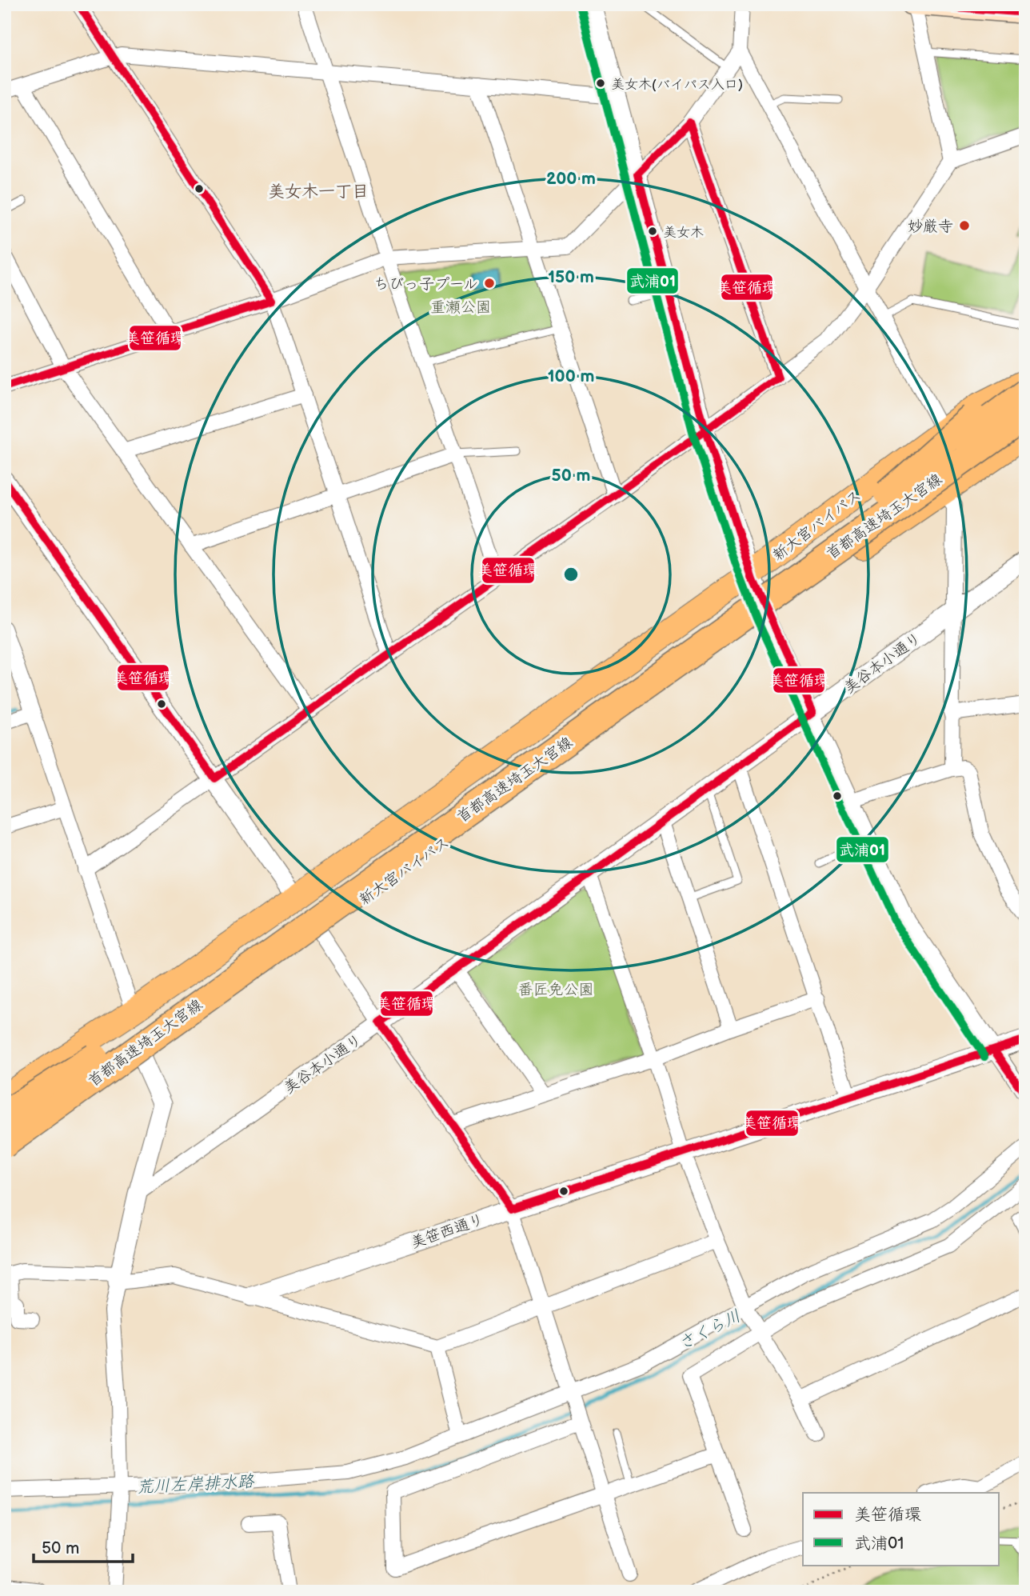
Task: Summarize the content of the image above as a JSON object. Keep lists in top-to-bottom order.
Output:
{
  "streets": {
    "highway": ["首都高速埼玉大宮線", "新大宮バイパス"],
    "street": ["美谷本小通り", "美笹西通り"]
  },
  "districts": ["美女木一丁目"],
  "water": ["さくら川", "荒川左岸排水路"],
  "parks": ["重瀬公園", "番匠免公園"],
  "places": [
    "美女木(バイパス入口)",
    "妙厳寺",
    "美女木",
    "ちびっ子プール"
  ],
  "lines": ["transit line 美笹循環", "transit line 武浦01"],
  "legend": ["美笹循環", "武浦01"],
  "scale_bar": "50 m",
  "rings": [
    "200 m",
    "150 m",
    "100 m",
    "50 m"
  ]
}
